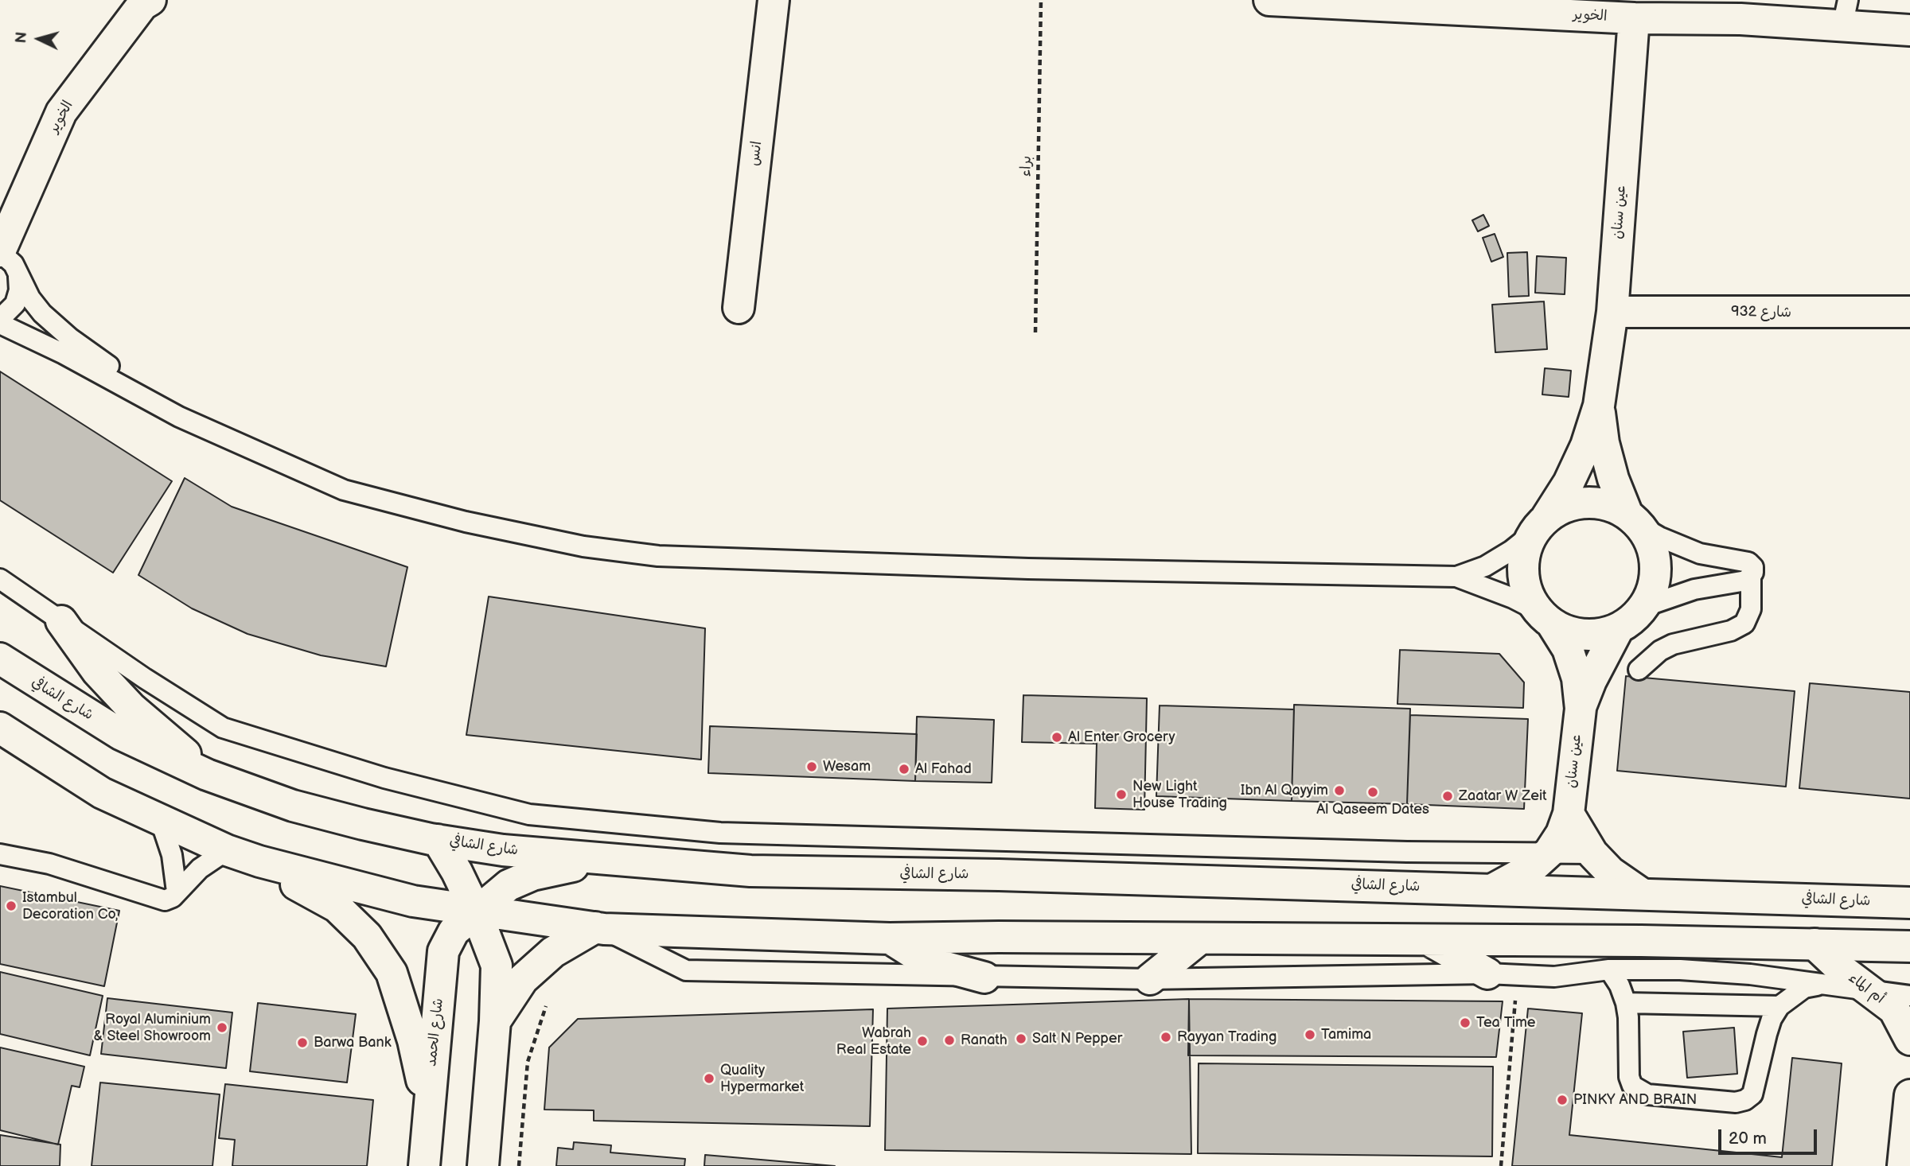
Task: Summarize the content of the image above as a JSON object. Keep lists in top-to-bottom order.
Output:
{
  "streets": {
    "main road": [
      "الخوير",
      "انس",
      "عين سنان",
      "شارع 932",
      "شارع الشافي",
      "أم الماء",
      "شارع الحمد"
    ],
    "path": ["براء"]
  },
  "crossings": [
    ["الخوير", "عين سنان"],
    ["عين سنان", "شارع 932"],
    ["عين سنان", "شارع الشافي"],
    ["شارع الشافي", "شارع الحمد"]
  ],
  "places": [
    "Al Enter Grocery",
    "Wesam",
    "Al Fahad",
    "Ibn Al Qayyim",
    "Al Qaseem Dates",
    "New Light House Trading",
    "Zaatar W Zeit",
    "Istambul Decoration Co,",
    "Tea Time",
    "Royal Aluminium & Steel Showroom",
    "Tamima",
    "Rayyan Trading",
    "Salt N Pepper",
    "Ranath",
    "Wabrah Real Estate",
    "Barwa Bank",
    "Quality Hypermarket",
    "PINKY AND BRAIN"
  ],
  "scale_bar": "20 m",
  "north": "left"
}
